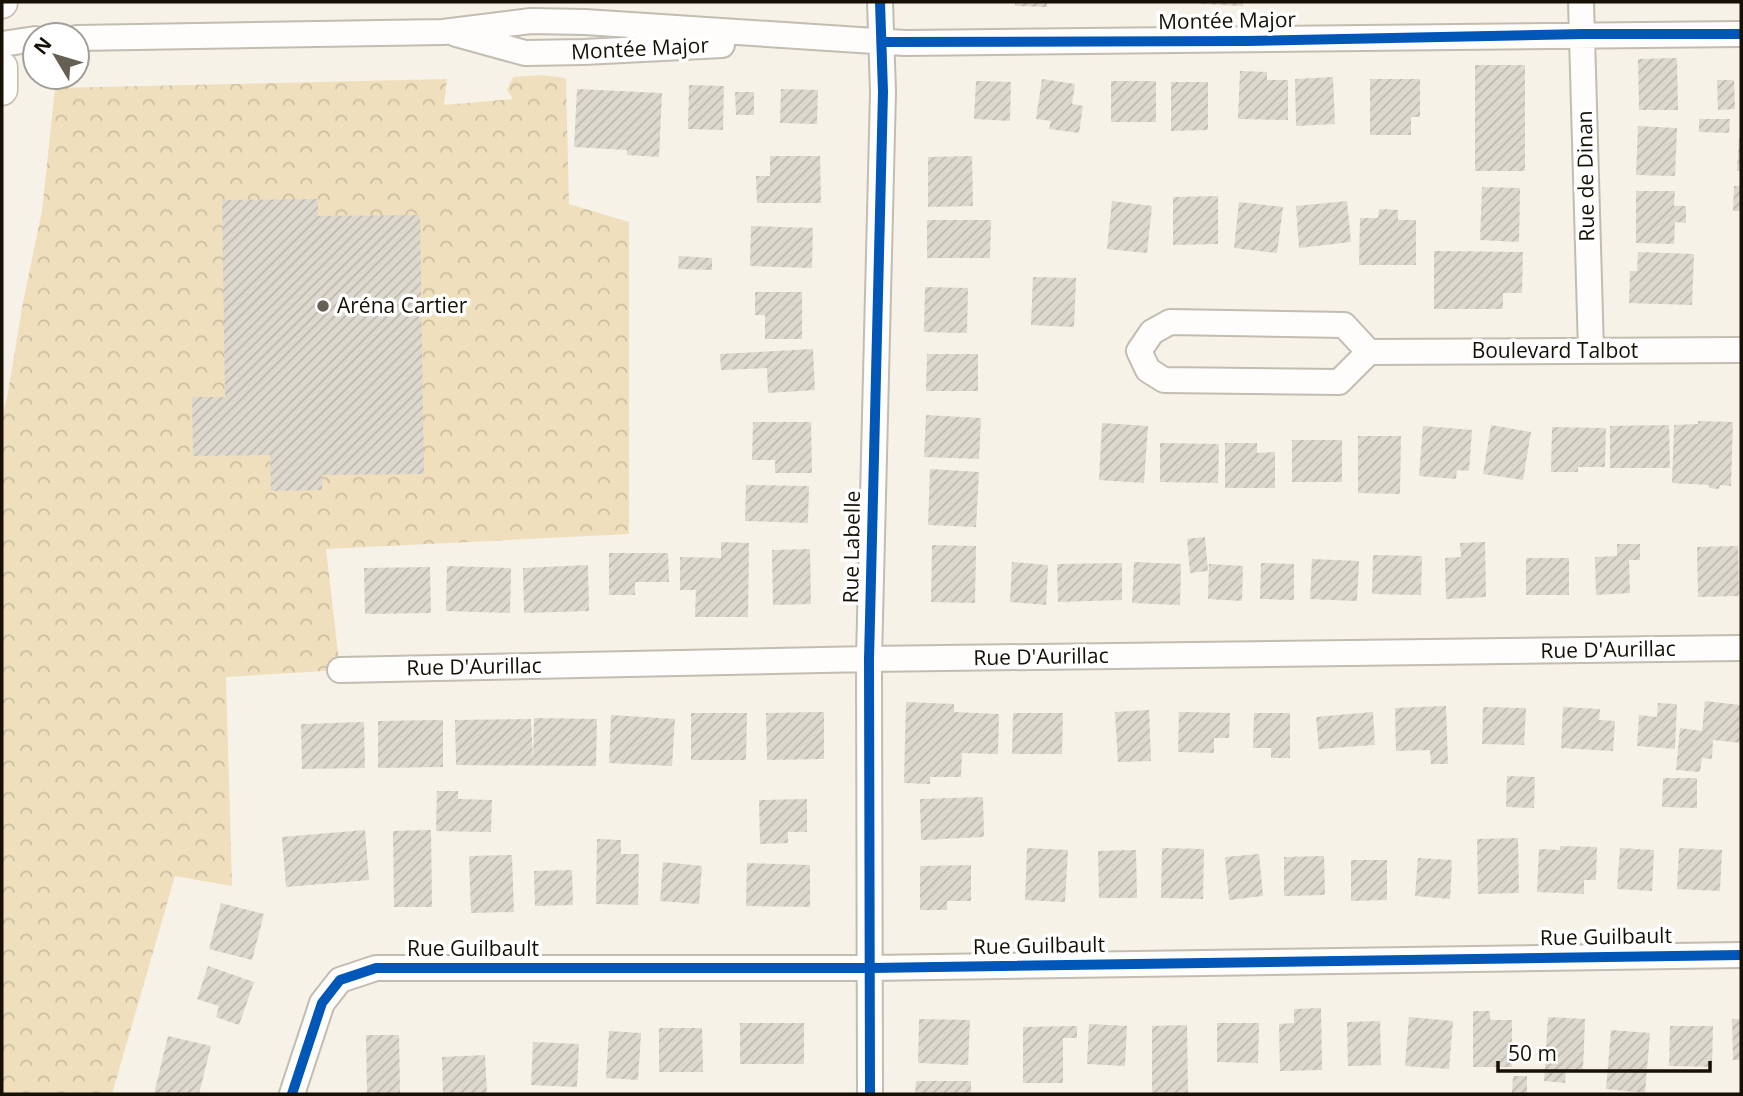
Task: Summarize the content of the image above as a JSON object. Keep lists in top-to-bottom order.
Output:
{
  "streets": {
    "street": [
      "Montée Major",
      "Rue de Dinan",
      "Boulevard Talbot",
      "Rue Labelle",
      "Rue D'Aurillac",
      "Rue Guilbault"
    ]
  },
  "crossings": [
    ["Montée Major", "Rue de Dinan"],
    ["Montée Major", "Rue Labelle"],
    ["Rue de Dinan", "Boulevard Talbot"],
    ["Rue Labelle", "Rue D'Aurillac"],
    ["Rue Labelle", "Rue Guilbault"]
  ],
  "places": ["Aréna Cartier"],
  "scale_bar": "50 m",
  "north": "top left"
}
